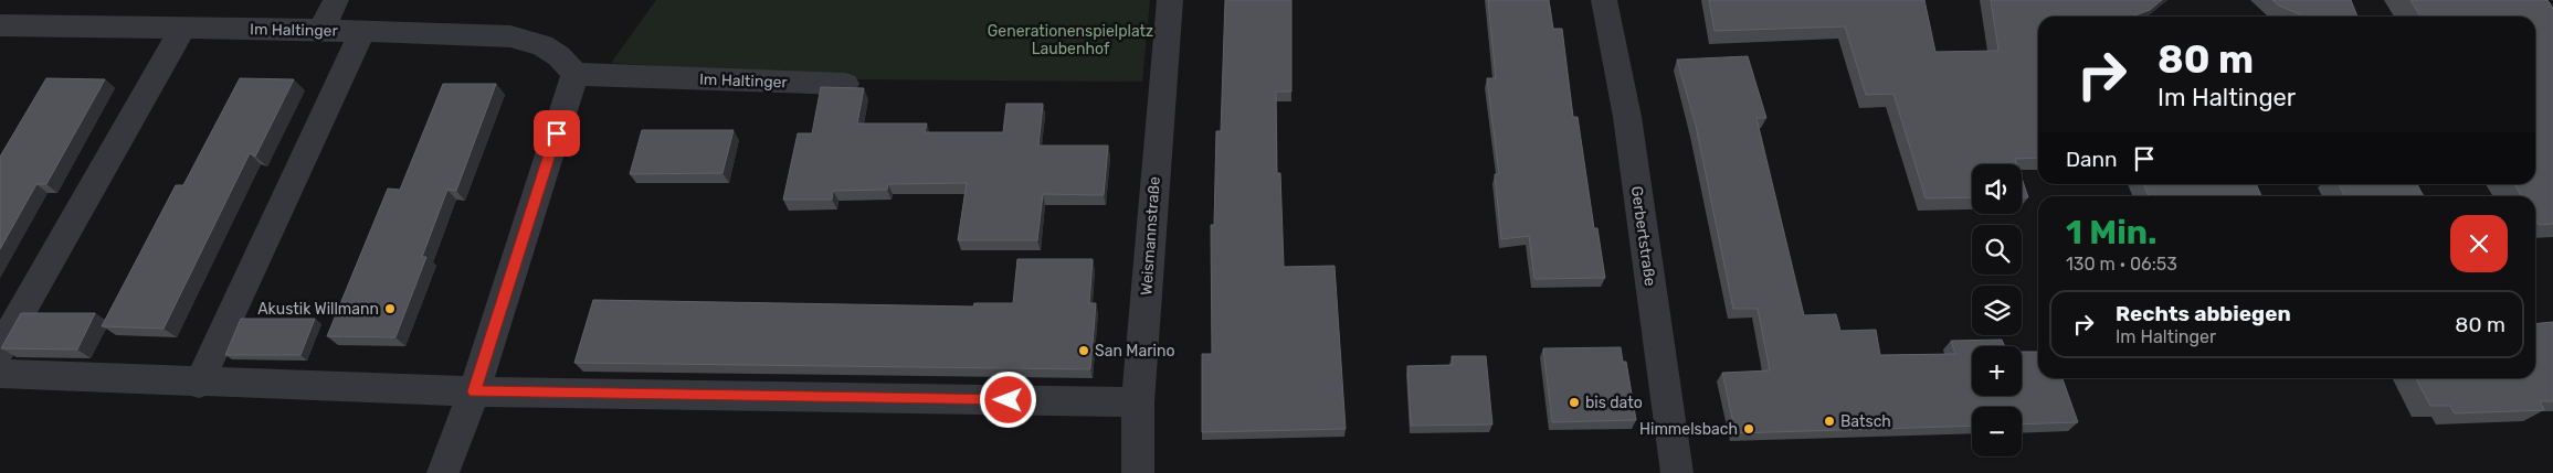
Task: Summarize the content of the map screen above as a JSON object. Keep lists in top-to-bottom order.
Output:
{
  "streets": {
    "street": ["Im Haltinger", "Weismannstraße", "Gerbertstraße"]
  },
  "parks": ["Generationenspielplatz Laubenhof"],
  "places": [
    "Akustik Willmann",
    "San Marino",
    "bis dato",
    "Batsch",
    "Himmelsbach"
  ],
  "page": {
    "turn": ["80 m", "Im Haltinger"],
    "then": "Dann",
    "map_buttons": ["+", "−"],
    "heading": ["1 Min.", "130 m · 06:53"],
    "list": [
      {
        "name": "Rechts abbiegen",
        "note": "Im Haltinger",
        "value": "80 m"
      }
    ]
  }
}
